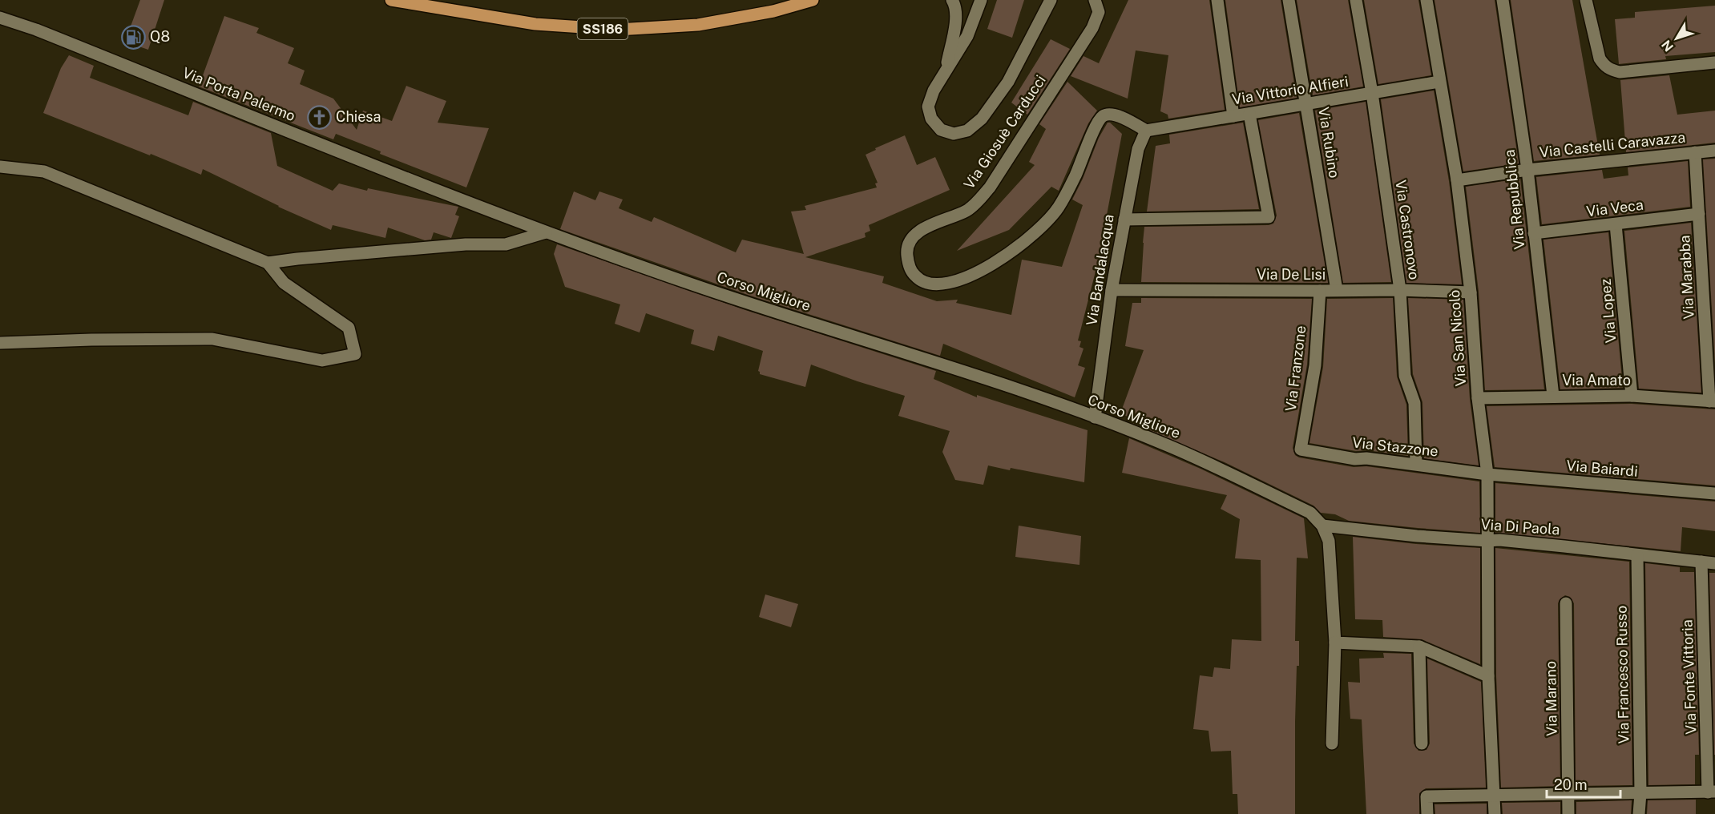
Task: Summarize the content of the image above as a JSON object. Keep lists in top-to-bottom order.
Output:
{
  "streets": {
    "main road": ["SS186"],
    "street": [
      "Via Vittorio Alfieri",
      "Via Porta Palermo",
      "Via Giosuè Carducci",
      "Via Rubino",
      "Via Castelli Caravazza",
      "Via Repubblica",
      "Via Veca",
      "Via Castronovo",
      "Via Bandalacqua",
      "Via De Lisi",
      "Via Marabba",
      "Corso Migliore",
      "Via Lopez",
      "Via San Nicolò",
      "Via Franzone",
      "Via Amato",
      "Via Stazzone",
      "Via Baiardi",
      "Via Di Paola",
      "Via Francesco Russo",
      "Via Fonte Vittoria",
      "Via Marano"
    ]
  },
  "crossings": [
    ["Via Vittorio Alfieri", "Via Giosuè Carducci"],
    ["Via Vittorio Alfieri", "Via Rubino"],
    ["Via Vittorio Alfieri", "Via Castronovo"],
    ["Via Vittorio Alfieri", "Via Bandalacqua"],
    ["Via Vittorio Alfieri", "Via San Nicolò"],
    ["Via Porta Palermo", "Corso Migliore"],
    ["Via Giosuè Carducci", "Via Bandalacqua"],
    ["Via Rubino", "Via De Lisi"],
    ["Via Castelli Caravazza", "Via Repubblica"],
    ["Via Castelli Caravazza", "Via Marabba"],
    ["Via Castelli Caravazza", "Via San Nicolò"],
    ["Via Repubblica", "Via Veca"],
    ["Via Repubblica", "Via Amato"],
    ["Via Veca", "Via Marabba"],
    ["Via Veca", "Via Lopez"],
    ["Via Castronovo", "Via De Lisi"],
    ["Via Castronovo", "Via Stazzone"],
    ["Via Bandalacqua", "Via De Lisi"],
    ["Via Bandalacqua", "Corso Migliore"],
    ["Via De Lisi", "Via San Nicolò"],
    ["Via De Lisi", "Via Franzone"],
    ["Via Marabba", "Via Amato"],
    ["Corso Migliore", "Via Di Paola"],
    ["Via Lopez", "Via Amato"],
    ["Via San Nicolò", "Via Amato"],
    ["Via San Nicolò", "Via Stazzone"],
    ["Via San Nicolò", "Via Baiardi"],
    ["Via San Nicolò", "Via Di Paola"],
    ["Via Franzone", "Via Stazzone"],
    ["Via Stazzone", "Via Baiardi"],
    ["Via Di Paola", "Via Francesco Russo"],
    ["Via Di Paola", "Via Fonte Vittoria"]
  ],
  "places": {
    "fuel station": ["Q8"],
    "church": ["Chiesa"]
  },
  "scale_bar": "20 m",
  "north": "bottom left"
}
